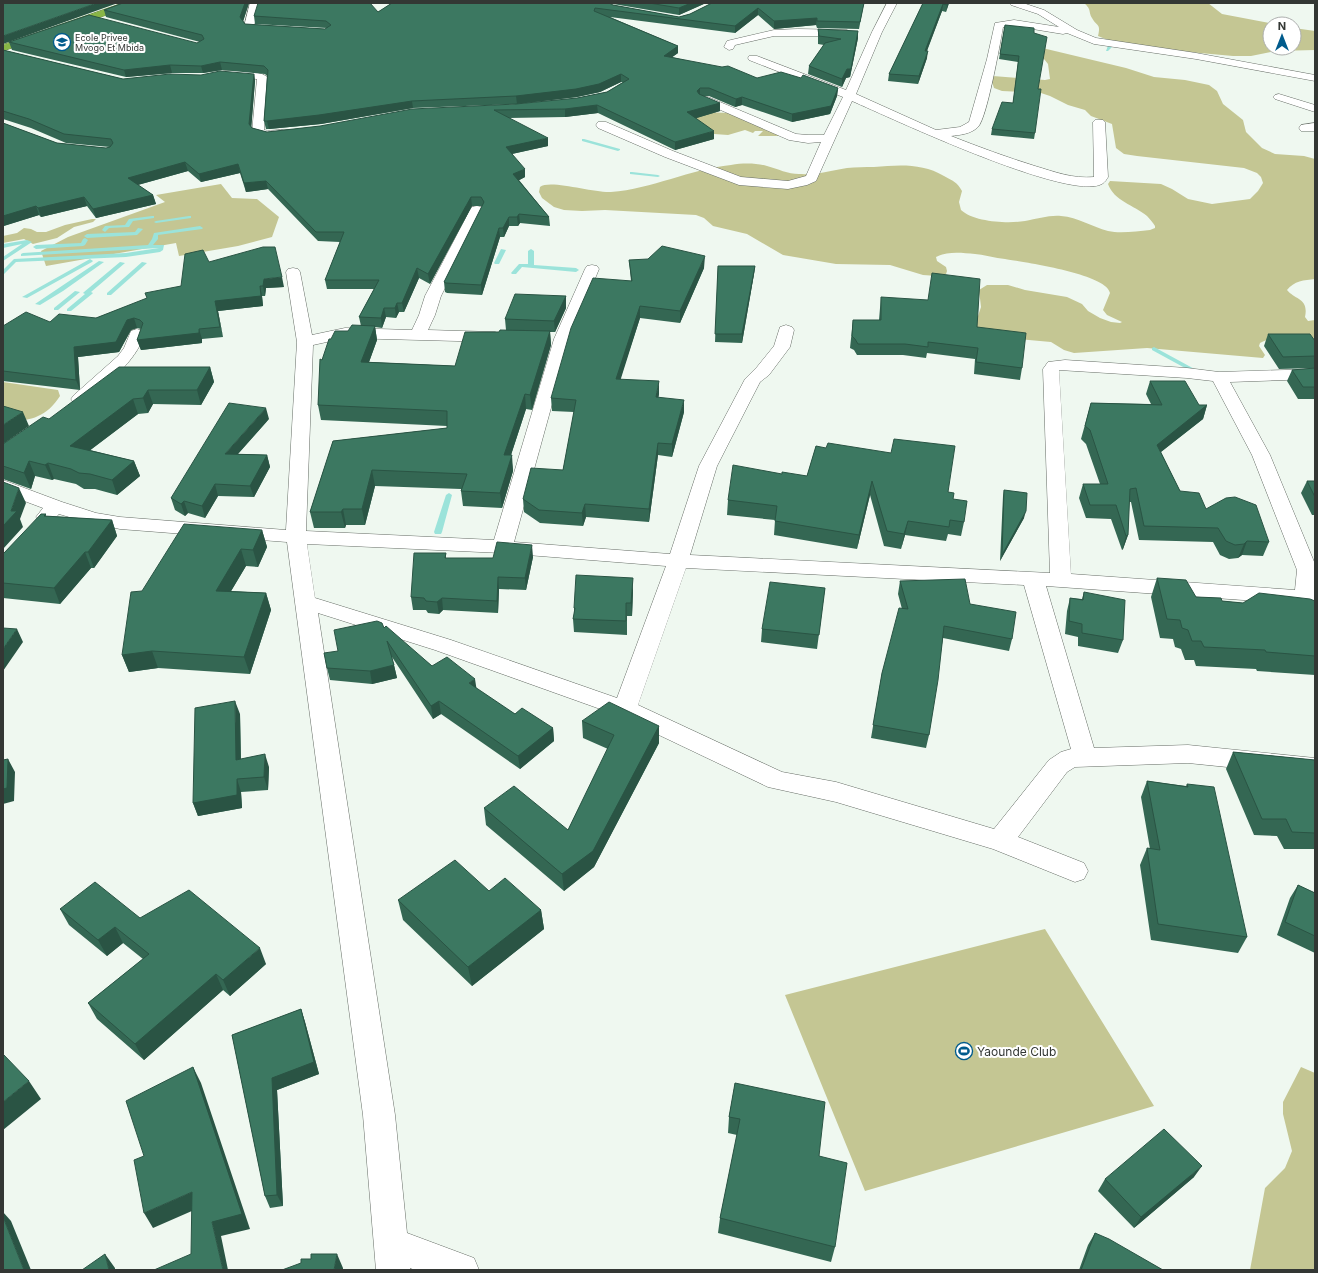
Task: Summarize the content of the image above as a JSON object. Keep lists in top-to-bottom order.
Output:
{
  "places": {
    "school or university": ["Ecole Privee Mvogo Et Mbida"],
    "sports": ["Yaounde Club"]
  },
  "north": "top"
}
